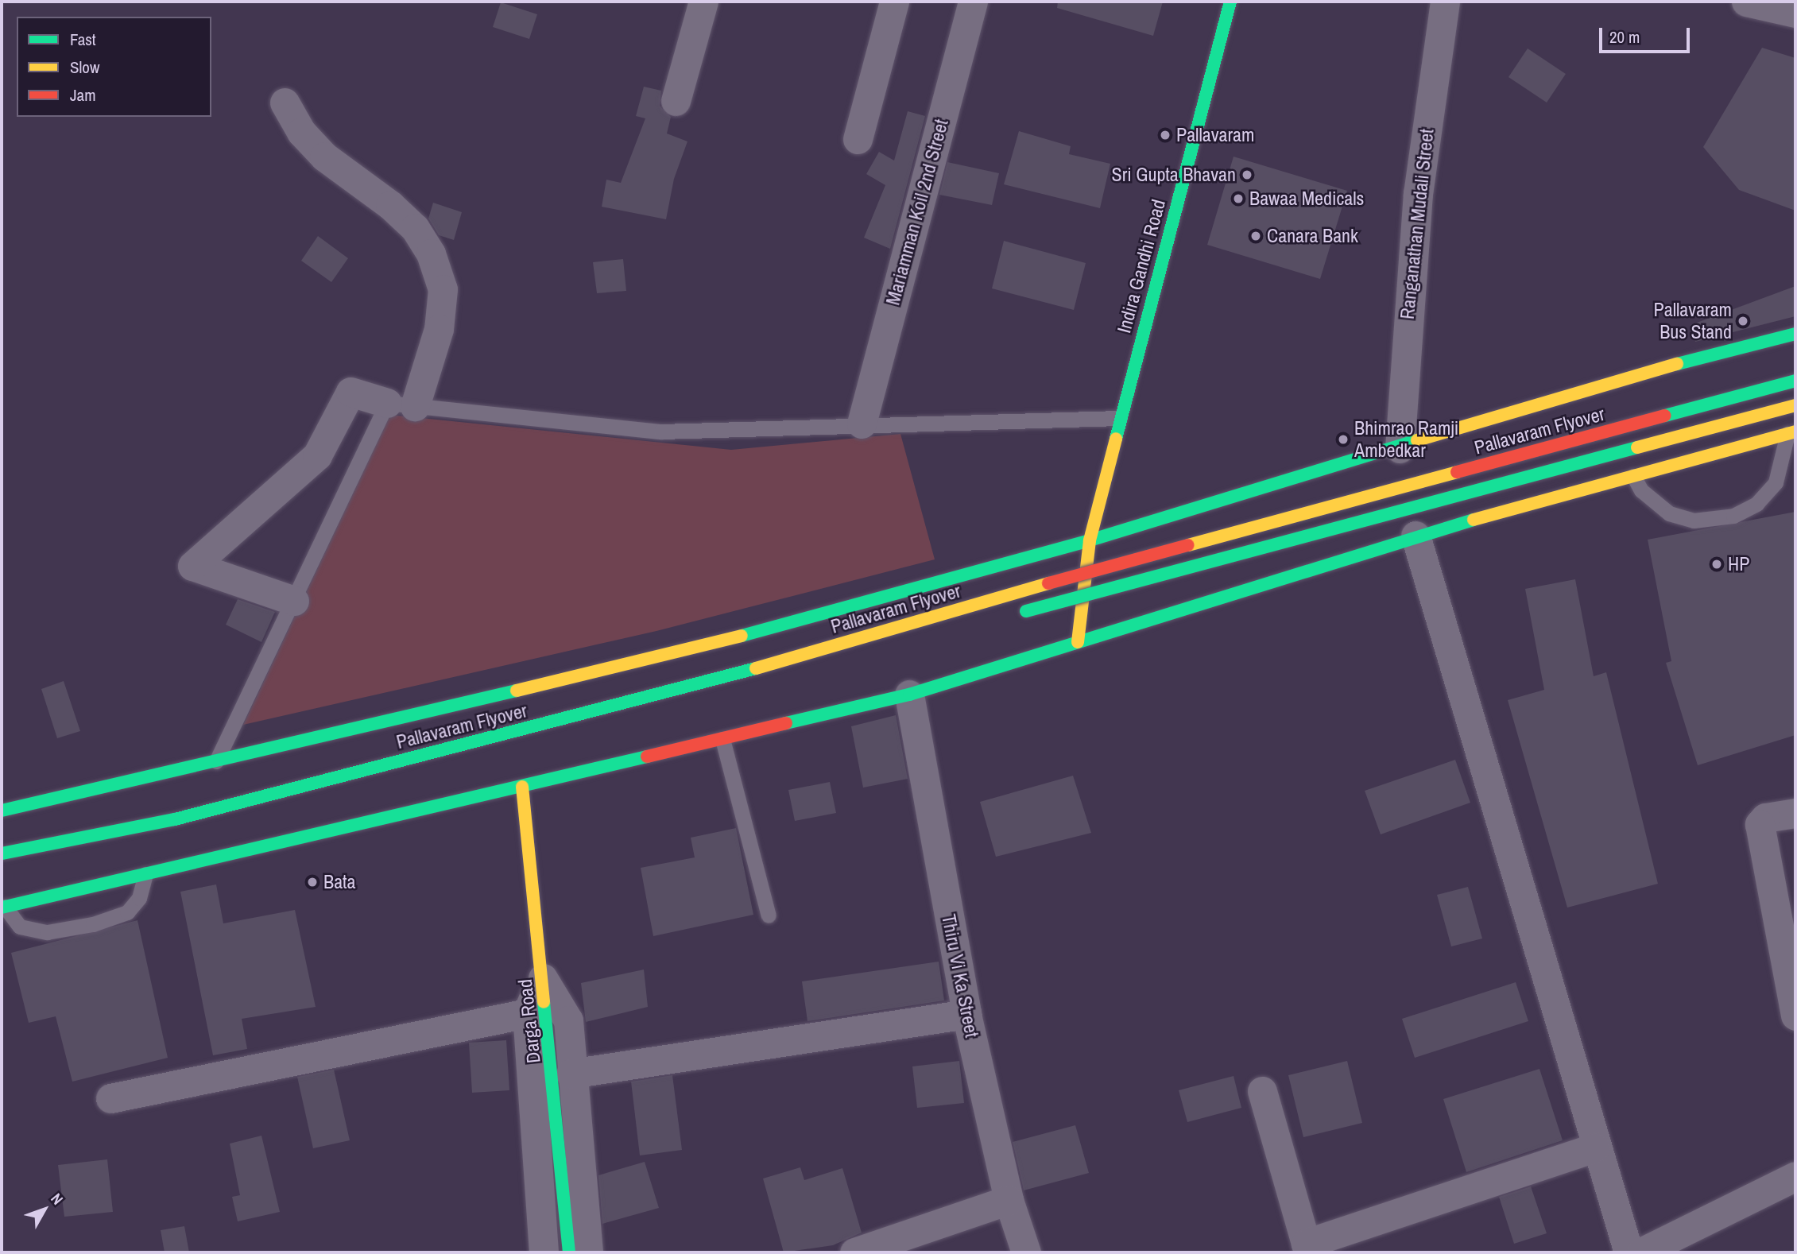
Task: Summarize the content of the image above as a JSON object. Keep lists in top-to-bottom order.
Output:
{
  "streets": {
    "street": [
      "Mariamman Koil 2nd Street",
      "Ranganathan Mudali Street",
      "Indira Gandhi Road",
      "Pallavaram Flyover",
      "Thiru Vi Ka Street",
      "Darga Road"
    ]
  },
  "places": [
    "Pallavaram",
    "Sri Gupta Bhavan",
    "Bawaa Medicals",
    "Canara Bank",
    "Pallavaram Bus Stand",
    "Bhimrao Ramji Ambedkar",
    "HP",
    "Bata"
  ],
  "legend": ["Fast", "Slow", "Jam"],
  "scale_bar": "20 m",
  "north": "top right"
}
